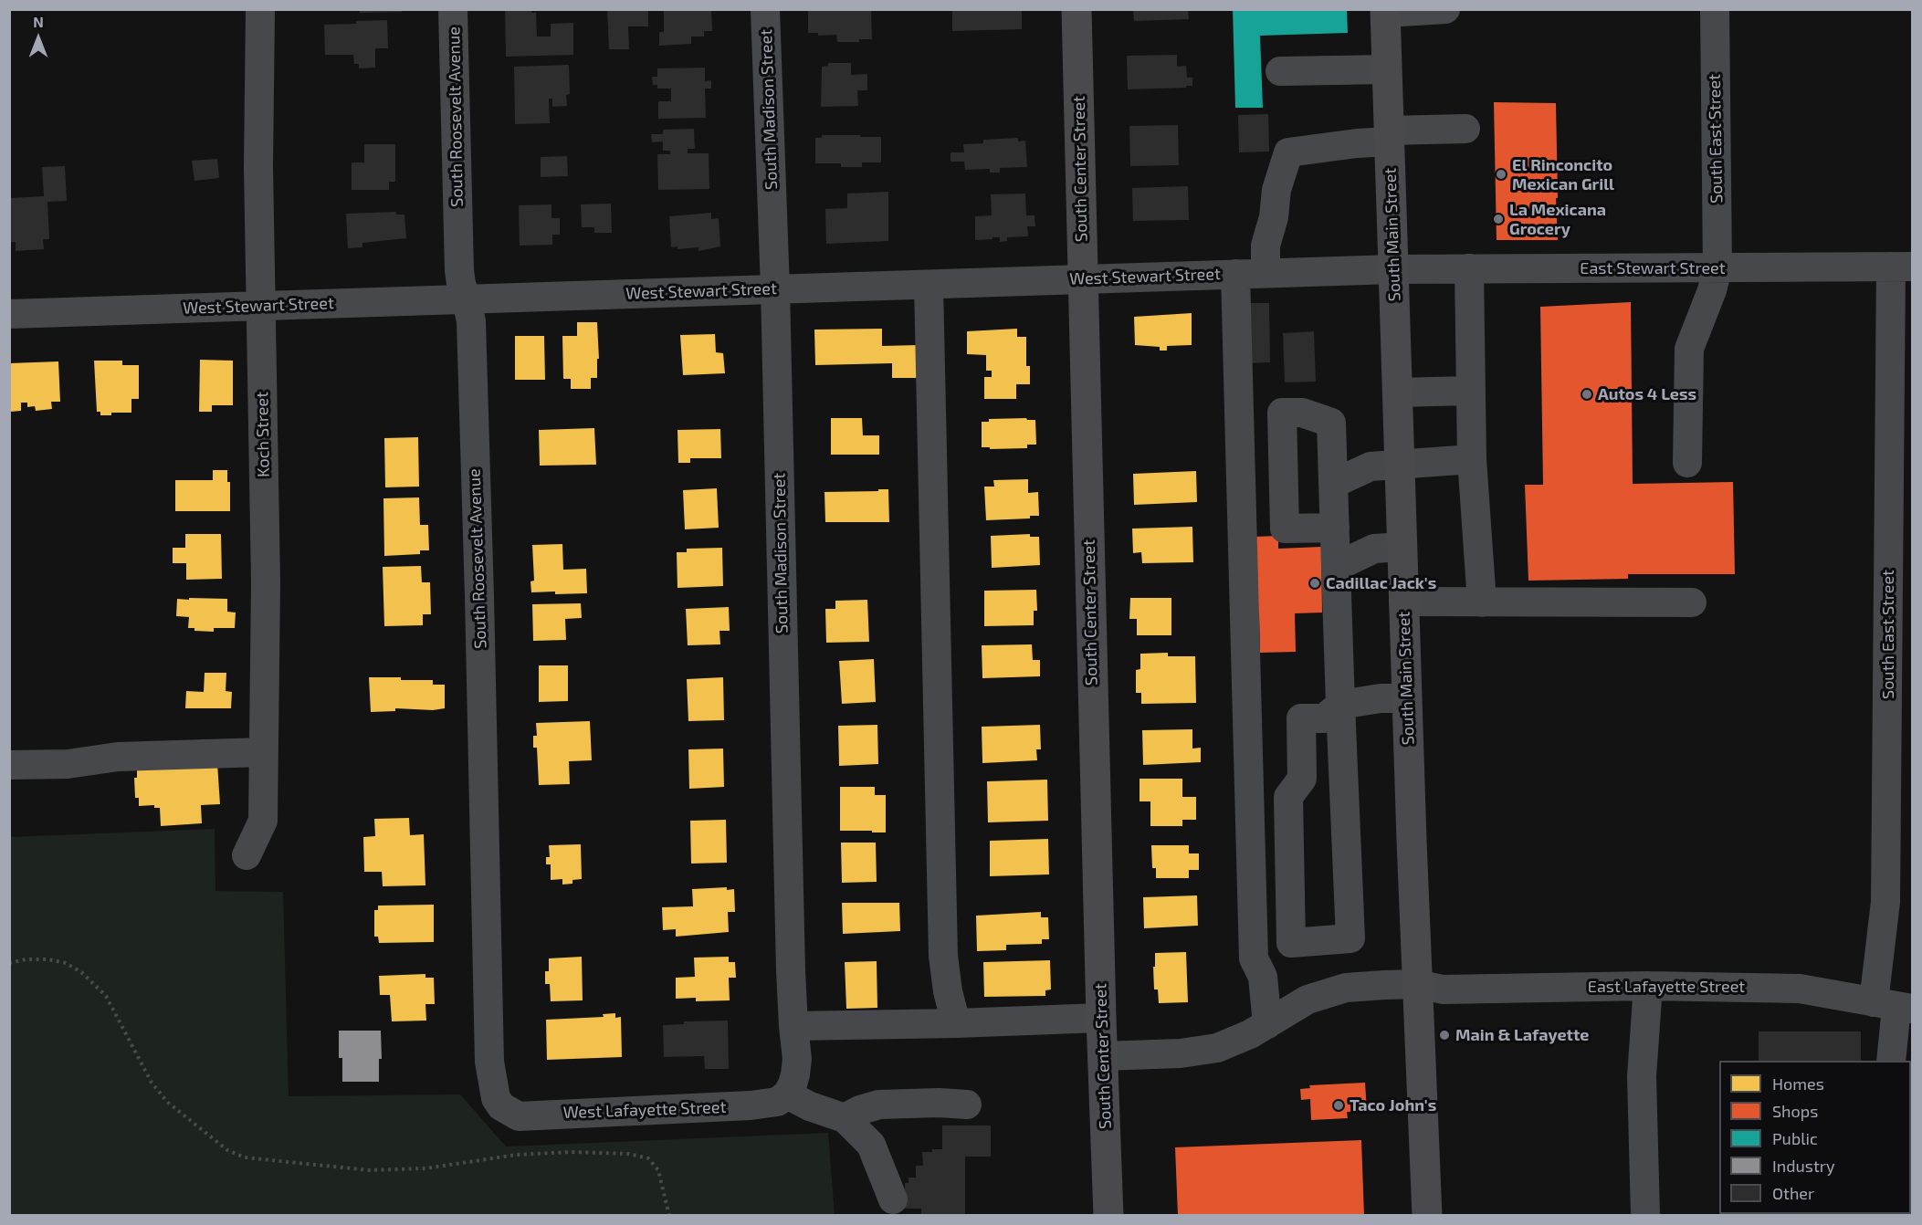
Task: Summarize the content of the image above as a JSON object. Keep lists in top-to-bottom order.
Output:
{
  "streets": {
    "main road": ["South Center Street", "South Main Street"],
    "street": [
      "South Madison Street",
      "South Roosevelt Avenue",
      "South East Street",
      "East Stewart Street",
      "West Stewart Street",
      "Koch Street",
      "East Lafayette Street",
      "West Lafayette Street"
    ]
  },
  "crossings": [
    ["South Madison Street", "West Stewart Street"],
    ["South Madison Street", "West Lafayette Street"],
    ["South Roosevelt Avenue", "West Stewart Street"],
    ["South Roosevelt Avenue", "West Lafayette Street"],
    ["South East Street", "East Stewart Street"],
    ["South East Street", "East Lafayette Street"],
    ["South Center Street", "West Stewart Street"],
    ["South Main Street", "East Stewart Street"],
    ["South Main Street", "West Stewart Street"],
    ["South Main Street", "East Lafayette Street"],
    ["East Stewart Street", "West Stewart Street"],
    ["West Stewart Street", "Koch Street"]
  ],
  "places": [
    "El Rinconcito Mexican Grill",
    "La Mexicana Grocery",
    "Autos 4 Less",
    "Cadillac Jack's",
    "Main & Lafayette",
    "Taco John's"
  ],
  "legend": [
    "Homes",
    "Shops",
    "Public",
    "Industry",
    "Other"
  ],
  "north": "top"
}
